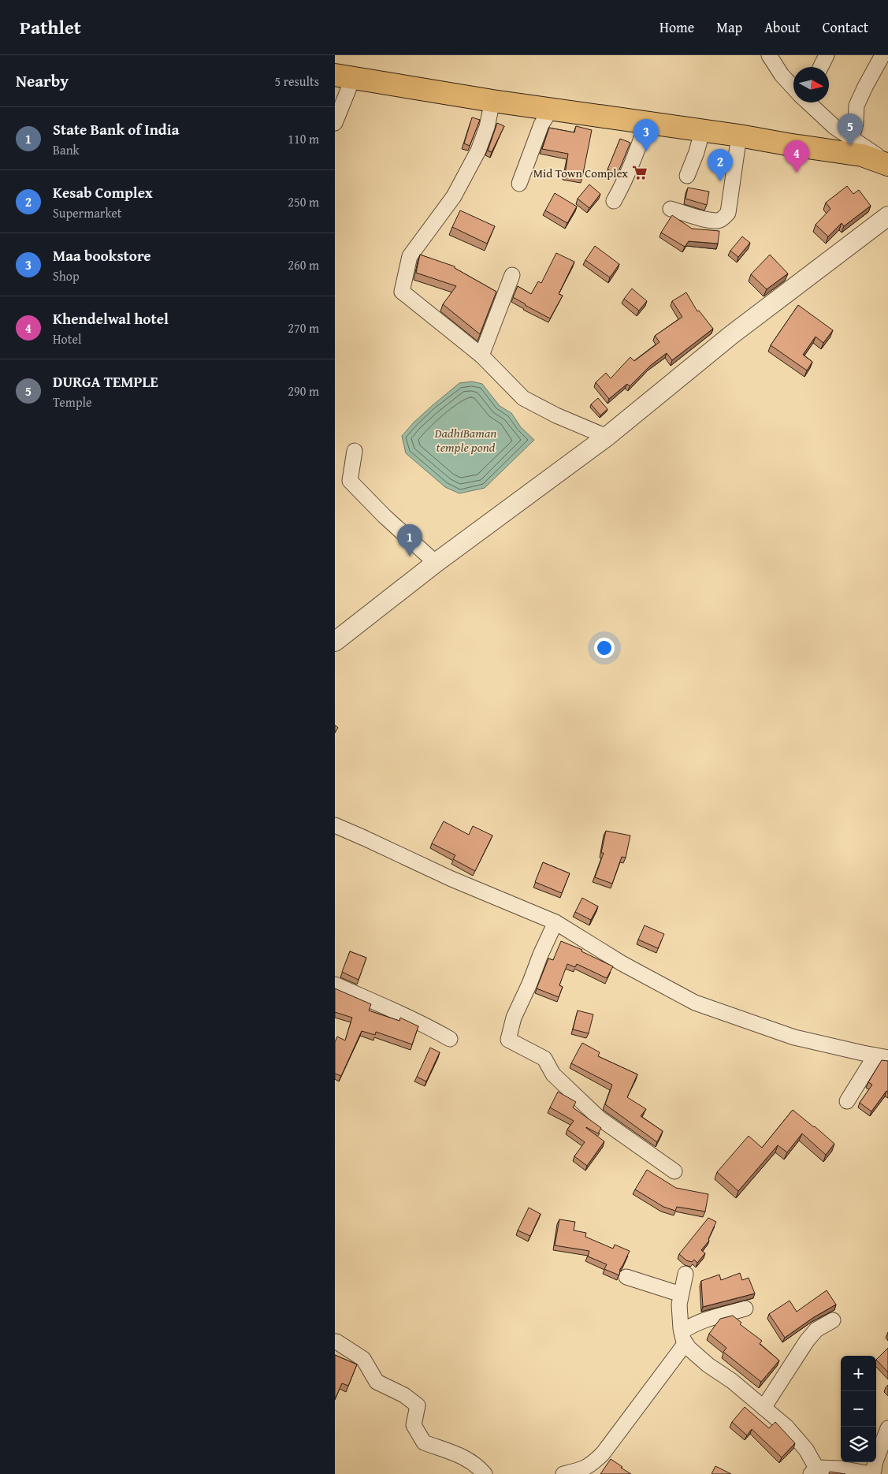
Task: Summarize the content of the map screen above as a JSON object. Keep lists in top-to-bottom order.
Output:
{
  "water": ["DadhiBaman temple pond"],
  "places": {
    "supermarket": ["Mid Town Complex"]
  },
  "north": "right",
  "page": {
    "header": "Pathlet",
    "nav": [
      "Home",
      "Map",
      "About",
      "Contact"
    ],
    "heading": ["Nearby", "5 results"],
    "list": [
      {
        "mark": "1",
        "name": "State Bank of India",
        "note": "Bank",
        "value": "110 m"
      },
      {
        "mark": "2",
        "name": "Kesab Complex",
        "note": "Supermarket",
        "value": "250 m"
      },
      {
        "mark": "3",
        "name": "Maa bookstore",
        "note": "Shop",
        "value": "260 m"
      },
      {
        "mark": "4",
        "name": "Khendelwal hotel",
        "note": "Hotel",
        "value": "270 m"
      },
      {
        "mark": "5",
        "name": "DURGA TEMPLE",
        "note": "Temple",
        "value": "290 m"
      }
    ],
    "pins": [
      "5",
      "3",
      "4",
      "2",
      "1"
    ],
    "map_buttons": ["+", "−"]
  }
}
